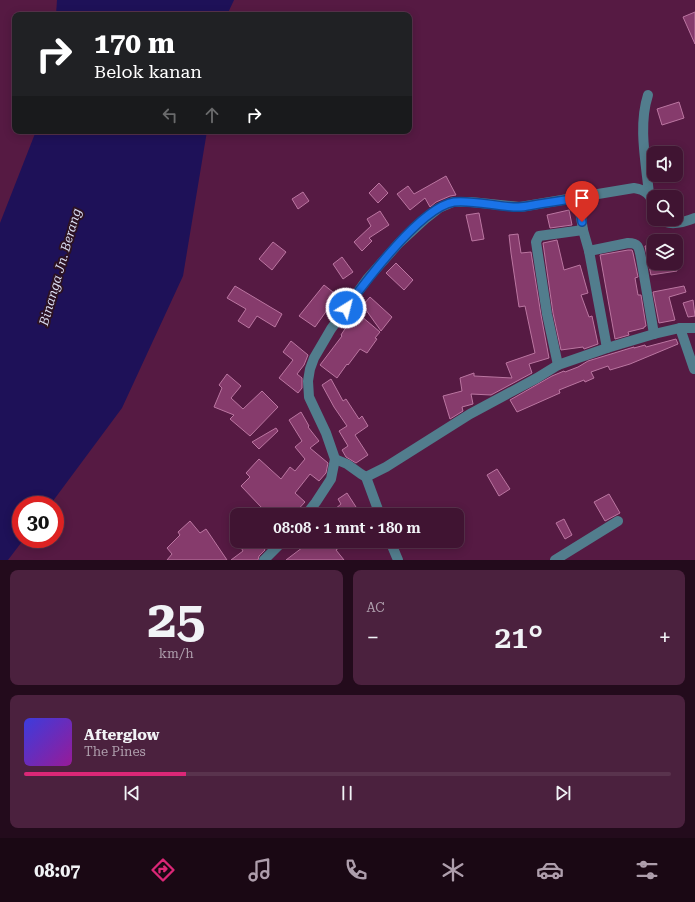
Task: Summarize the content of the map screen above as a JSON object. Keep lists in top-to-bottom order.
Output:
{
  "water": ["Binanga Jn. Berang"],
  "page": {
    "turn": ["170 m", "Belok kanan"],
    "limit": "30",
    "trip": "08:08 · 1 mnt · 180 m",
    "tile": [
      ["25", "km/h"],
      "AC"
    ],
    "heat": ["−", "21°", "+"],
    "song": ["Afterglow", "The Pines"],
    "tabs": "08:07"
  }
}
